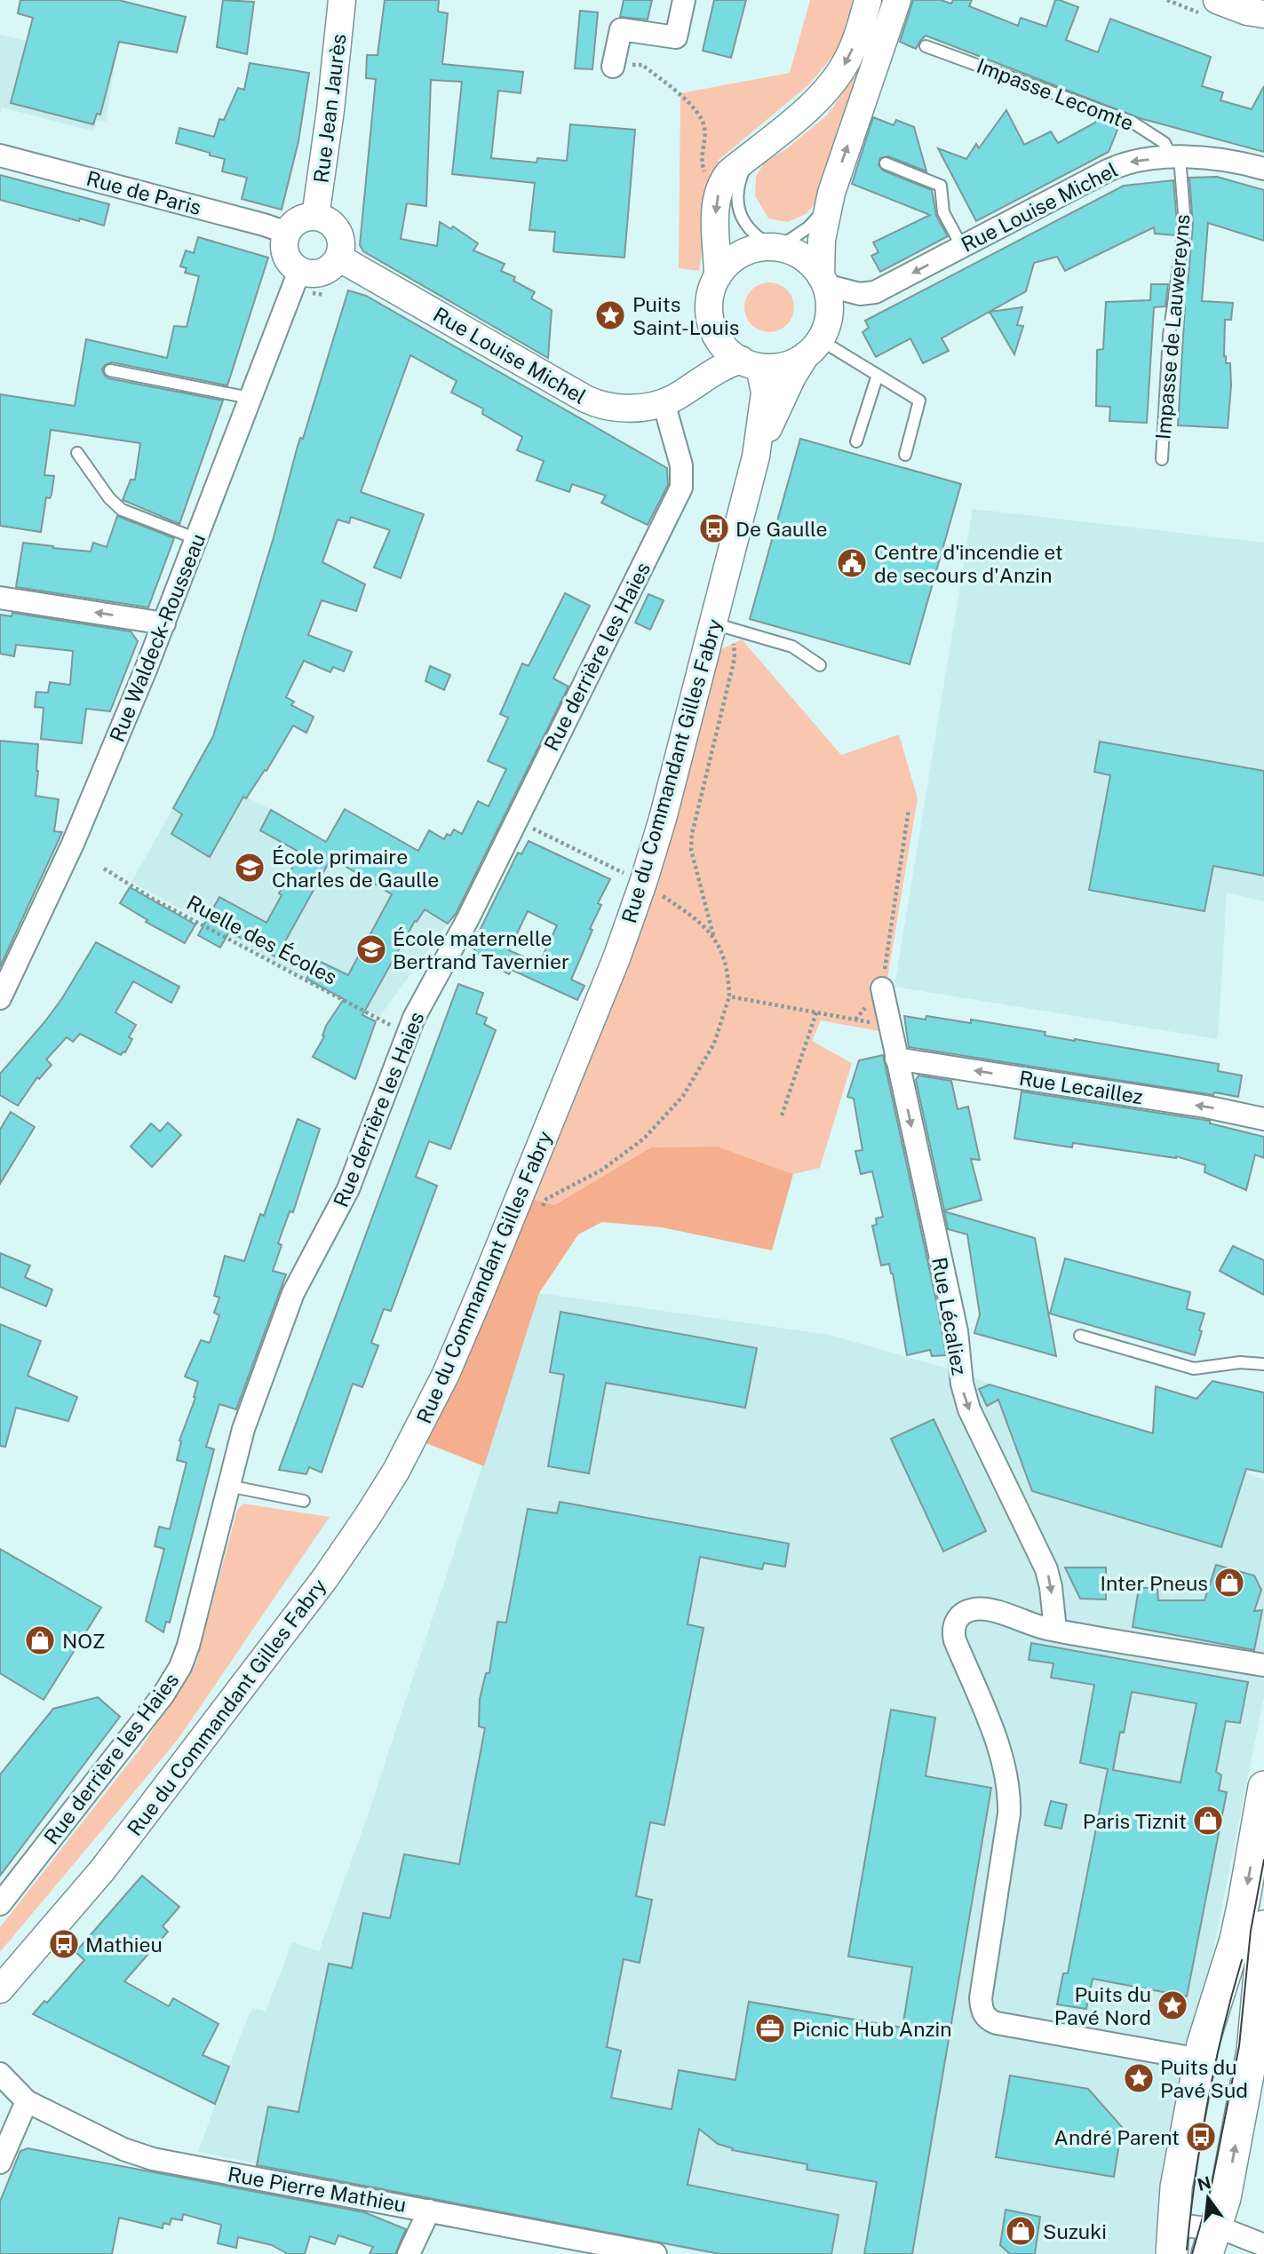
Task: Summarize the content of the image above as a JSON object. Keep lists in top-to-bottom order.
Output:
{
  "streets": {
    "street": [
      "Rue Jean Jaurès",
      "Rue de Paris",
      "Rue Louise Michel",
      "Rue Waldeck-Rousseau",
      "Rue derrière les Haies",
      "Rue du Commandant Gilles Fabry",
      "Rue Lecaillez",
      "Rue Lécaliez",
      "Rue Pierre Mathieu"
    ],
    "lane": ["Impasse Lecomte", "Impasse de Lauwereyns"],
    "path": ["Ruelle des Écoles"]
  },
  "crossings": [
    ["Impasse Lecomte", "Rue Louise Michel"],
    ["Impasse Lecomte", "Impasse de Lauwereyns"],
    ["Rue Jean Jaurès", "Rue de Paris"],
    ["Rue Jean Jaurès", "Rue Louise Michel"],
    ["Rue Jean Jaurès", "Rue Waldeck-Rousseau"],
    ["Rue de Paris", "Rue Louise Michel"],
    ["Rue de Paris", "Rue Waldeck-Rousseau"],
    ["Rue Louise Michel", "Impasse de Lauwereyns"],
    ["Rue Louise Michel", "Rue Waldeck-Rousseau"],
    ["Rue Louise Michel", "Rue derrière les Haies"],
    ["Rue Louise Michel", "Rue du Commandant Gilles Fabry"],
    ["Rue derrière les Haies", "Ruelle des Écoles"],
    ["Rue Lecaillez", "Rue Lécaliez"]
  ],
  "one_way": ["Rue Louise Michel", "Rue Lecaillez", "Rue Lécaliez"],
  "places": {
    "place": ["Puits Saint-Louis", "Puits du Pavé Nord", "Puits du Pavé Sud"],
    "bus stop": ["De Gaulle", "Mathieu", "André Parent"],
    "public building": ["Centre d'incendie et de secours d'Anzin"],
    "school or university": ["École primaire Charles de Gaulle", "École maternelle Bertrand Tavernier"],
    "shop": [
      "Inter Pneus",
      "NOZ",
      "Paris Tiznit",
      "Suzuki"
    ],
    "office": ["Picnic Hub Anzin"]
  },
  "north": "top"
}
